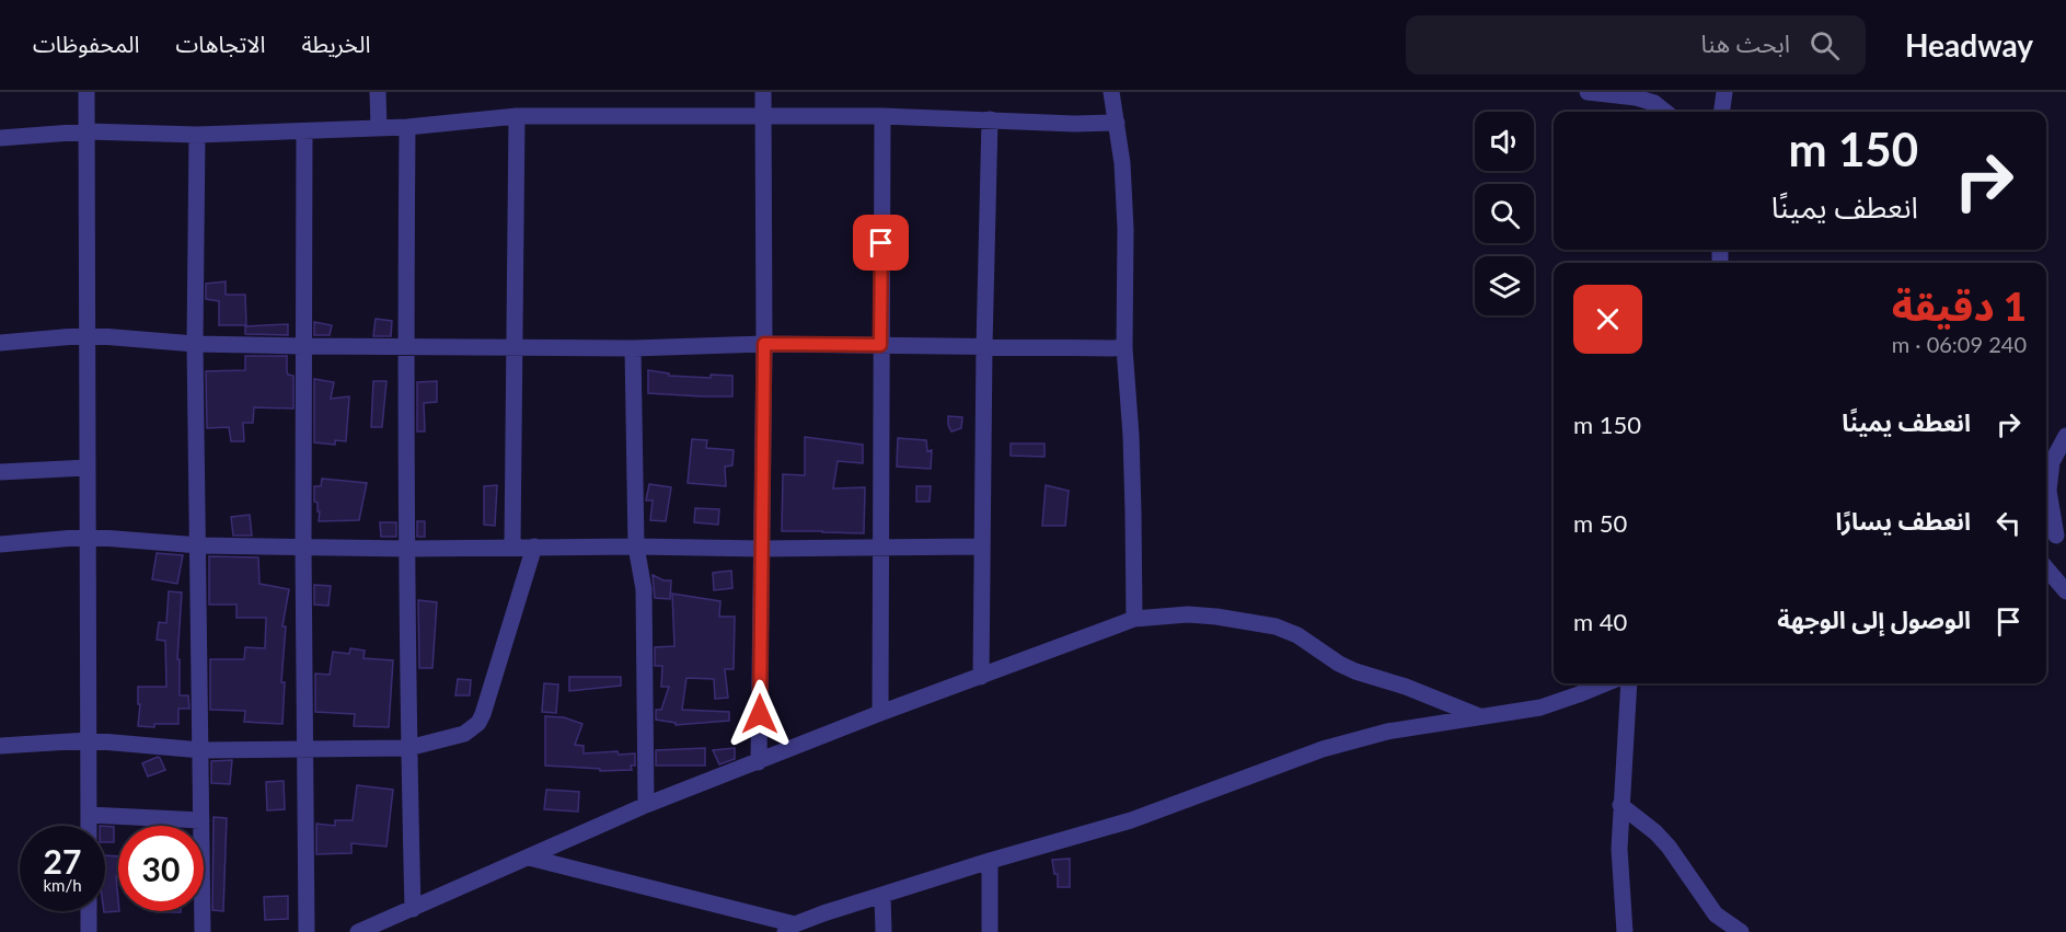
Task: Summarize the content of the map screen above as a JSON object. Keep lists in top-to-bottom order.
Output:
{
  "page": {
    "header": "Headway",
    "search": "ابحث هنا",
    "nav": ["الخريطة", "الاتجاهات", "المحفوظات"],
    "turn": ["150 m", "انعطف يمينًا"],
    "heading": ["1 دقيقة", "240 m · 06:09"],
    "list": [
      {
        "name": "انعطف يمينًا",
        "value": "150 m"
      },
      {
        "name": "انعطف يسارًا",
        "value": "50 m"
      },
      {
        "name": "الوصول إلى الوجهة",
        "value": "40 m"
      }
    ],
    "speed": "27 km/h",
    "limit": "30"
  }
}
